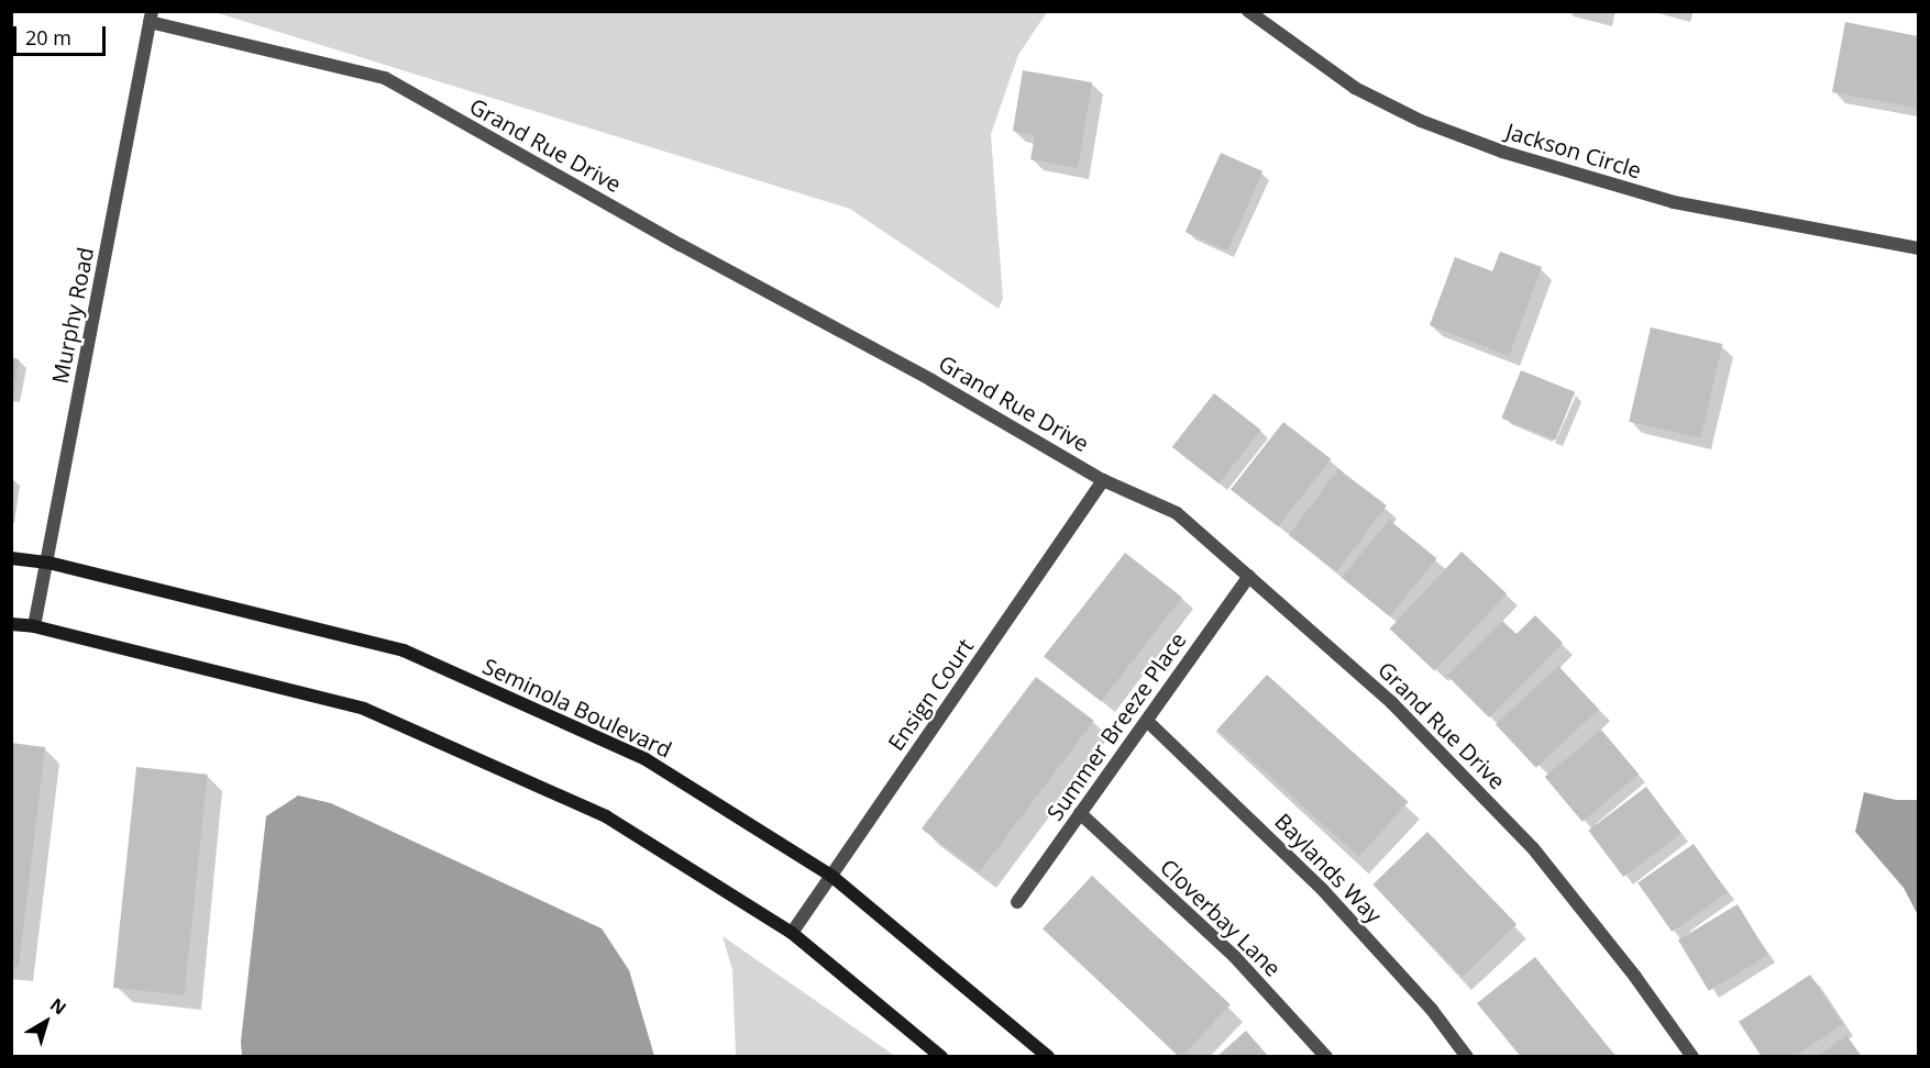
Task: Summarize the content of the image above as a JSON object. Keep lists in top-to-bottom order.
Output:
{
  "streets": {
    "main road": ["Seminola Boulevard"],
    "street": [
      "Grand Rue Drive",
      "Jackson Circle",
      "Murphy Road",
      "Ensign Court",
      "Summer Breeze Place",
      "Baylands Way",
      "Cloverbay Lane"
    ]
  },
  "crossings": [
    ["Grand Rue Drive", "Murphy Road"],
    ["Grand Rue Drive", "Ensign Court"],
    ["Grand Rue Drive", "Summer Breeze Place"],
    ["Murphy Road", "Seminola Boulevard"],
    ["Ensign Court", "Seminola Boulevard"],
    ["Summer Breeze Place", "Baylands Way"],
    ["Summer Breeze Place", "Cloverbay Lane"]
  ],
  "scale_bar": "20 m",
  "north": "top right"
}
